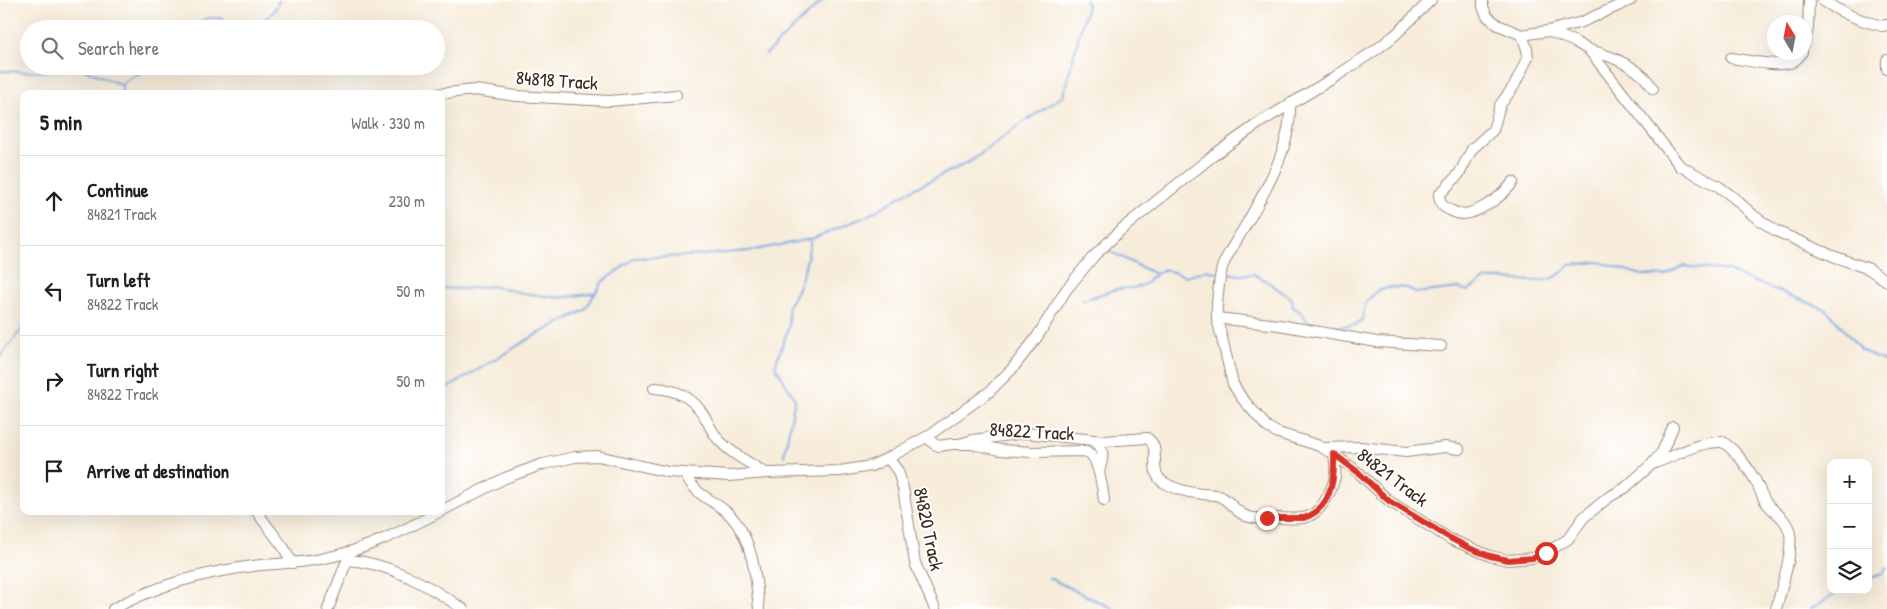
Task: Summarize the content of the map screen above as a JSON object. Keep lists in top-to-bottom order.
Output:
{
  "streets": {
    "street": [
      "84818 Track",
      "84822 Track",
      "84821 Track",
      "84820 Track"
    ]
  },
  "north": "top",
  "page": {
    "search": "Search here",
    "heading": ["5 min", "Walk · 330 m"],
    "list": [
      ["Continue", "84821 Track", "230 m"],
      ["Turn left", "84822 Track", "50 m"],
      ["Turn right", "84822 Track", "50 m"],
      "Arrive at destination"
    ],
    "map_buttons": ["+", "−"]
  }
}
